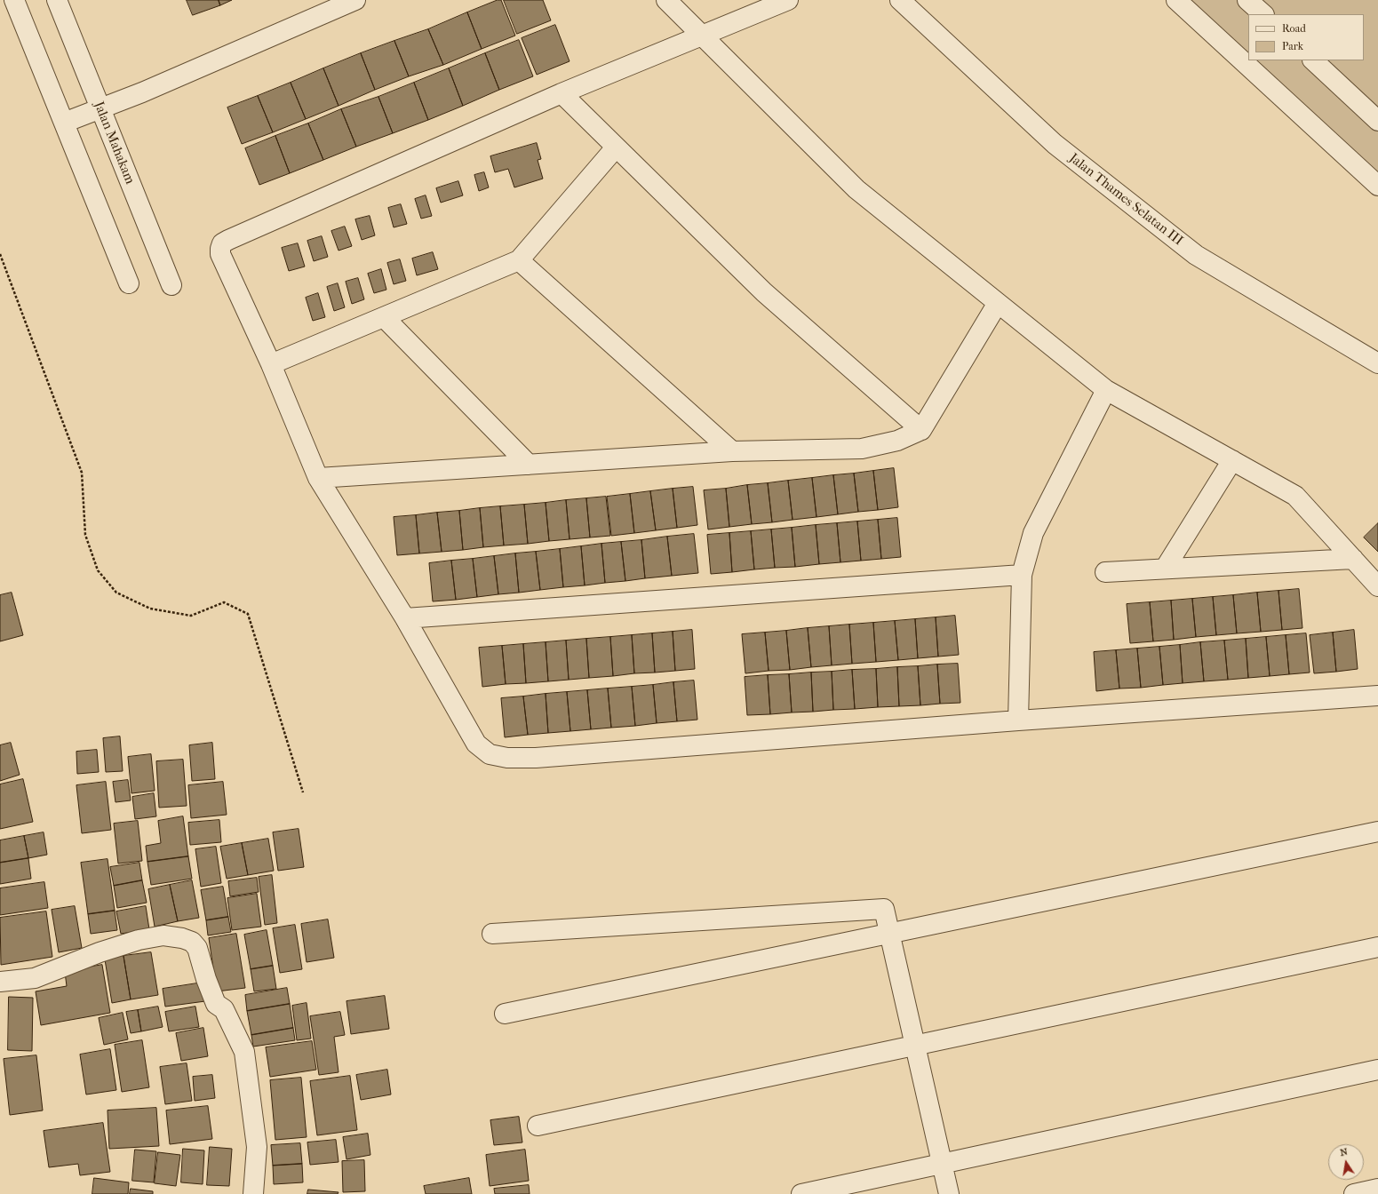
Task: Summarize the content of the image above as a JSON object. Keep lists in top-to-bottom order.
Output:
{
  "streets": {
    "street": ["Jalan Mahakam", "Jalan Thames Selatan III"]
  },
  "legend": ["Road", "Park"],
  "north": "top"
}
